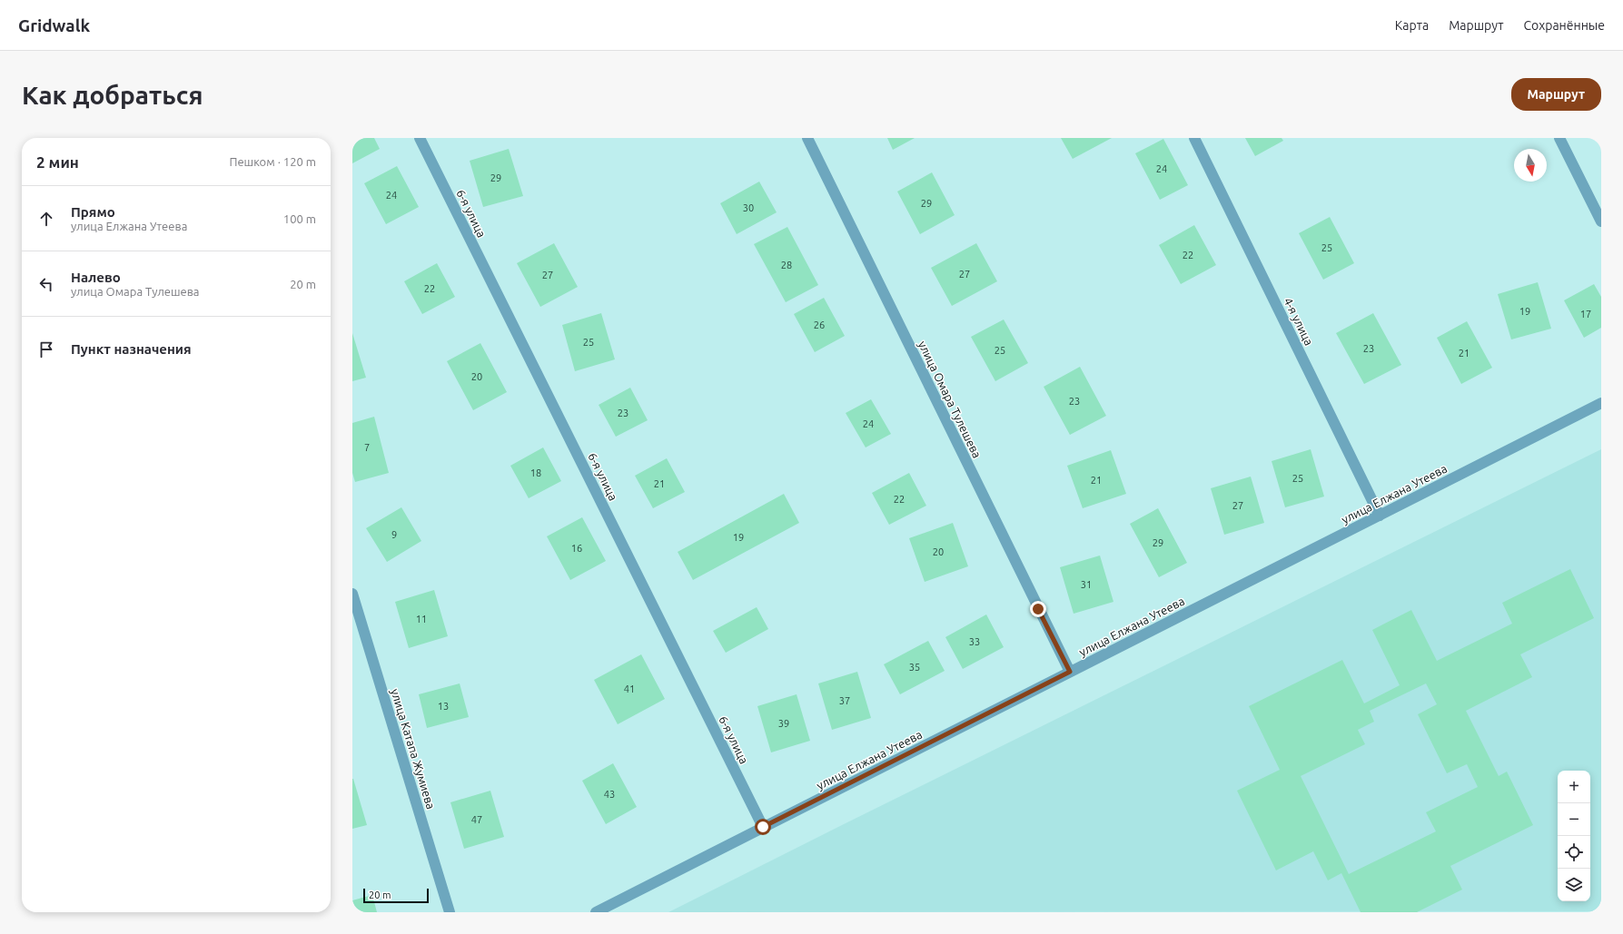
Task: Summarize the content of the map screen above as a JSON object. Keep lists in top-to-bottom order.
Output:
{
  "streets": {
    "street": [
      "6-я улица",
      "4-я улица",
      "улица Омара Тулешева",
      "улица Елжана Утеева",
      "улица Катапа Жумиева"
    ]
  },
  "crossings": [
    ["6-я улица", "улица Елжана Утеева"],
    ["4-я улица", "улица Елжана Утеева"],
    ["улица Омара Тулешева", "улица Елжана Утеева"]
  ],
  "house_numbers": [
    "24",
    "29",
    "24",
    "29",
    "30",
    "25",
    "22",
    "28",
    "27",
    "27",
    "22",
    "19",
    "17",
    "26",
    "25",
    "23",
    "25",
    "21",
    "20",
    "23",
    "23",
    "24",
    "7",
    "18",
    "25",
    "21",
    "21",
    "22",
    "27",
    "9",
    "19",
    "29",
    "16",
    "20",
    "31",
    "11",
    "33",
    "35",
    "41",
    "37",
    "13",
    "39",
    "43",
    "47"
  ],
  "scale_bar": "20 m",
  "north": "bottom",
  "page": {
    "header": "Gridwalk",
    "nav": ["Карта", "Маршрут", "Сохранённые"],
    "buttons": "Маршрут",
    "title": "Как добраться",
    "heading": ["2 мин", "Пешком · 120 m"],
    "list": [
      ["Прямо", "улица Елжана Утеева", "100 m"],
      ["Налево", "улица Омара Тулешева", "20 m"],
      "Пункт назначения"
    ],
    "map_buttons": ["+", "−"],
    "scale": "20 m"
  }
}
